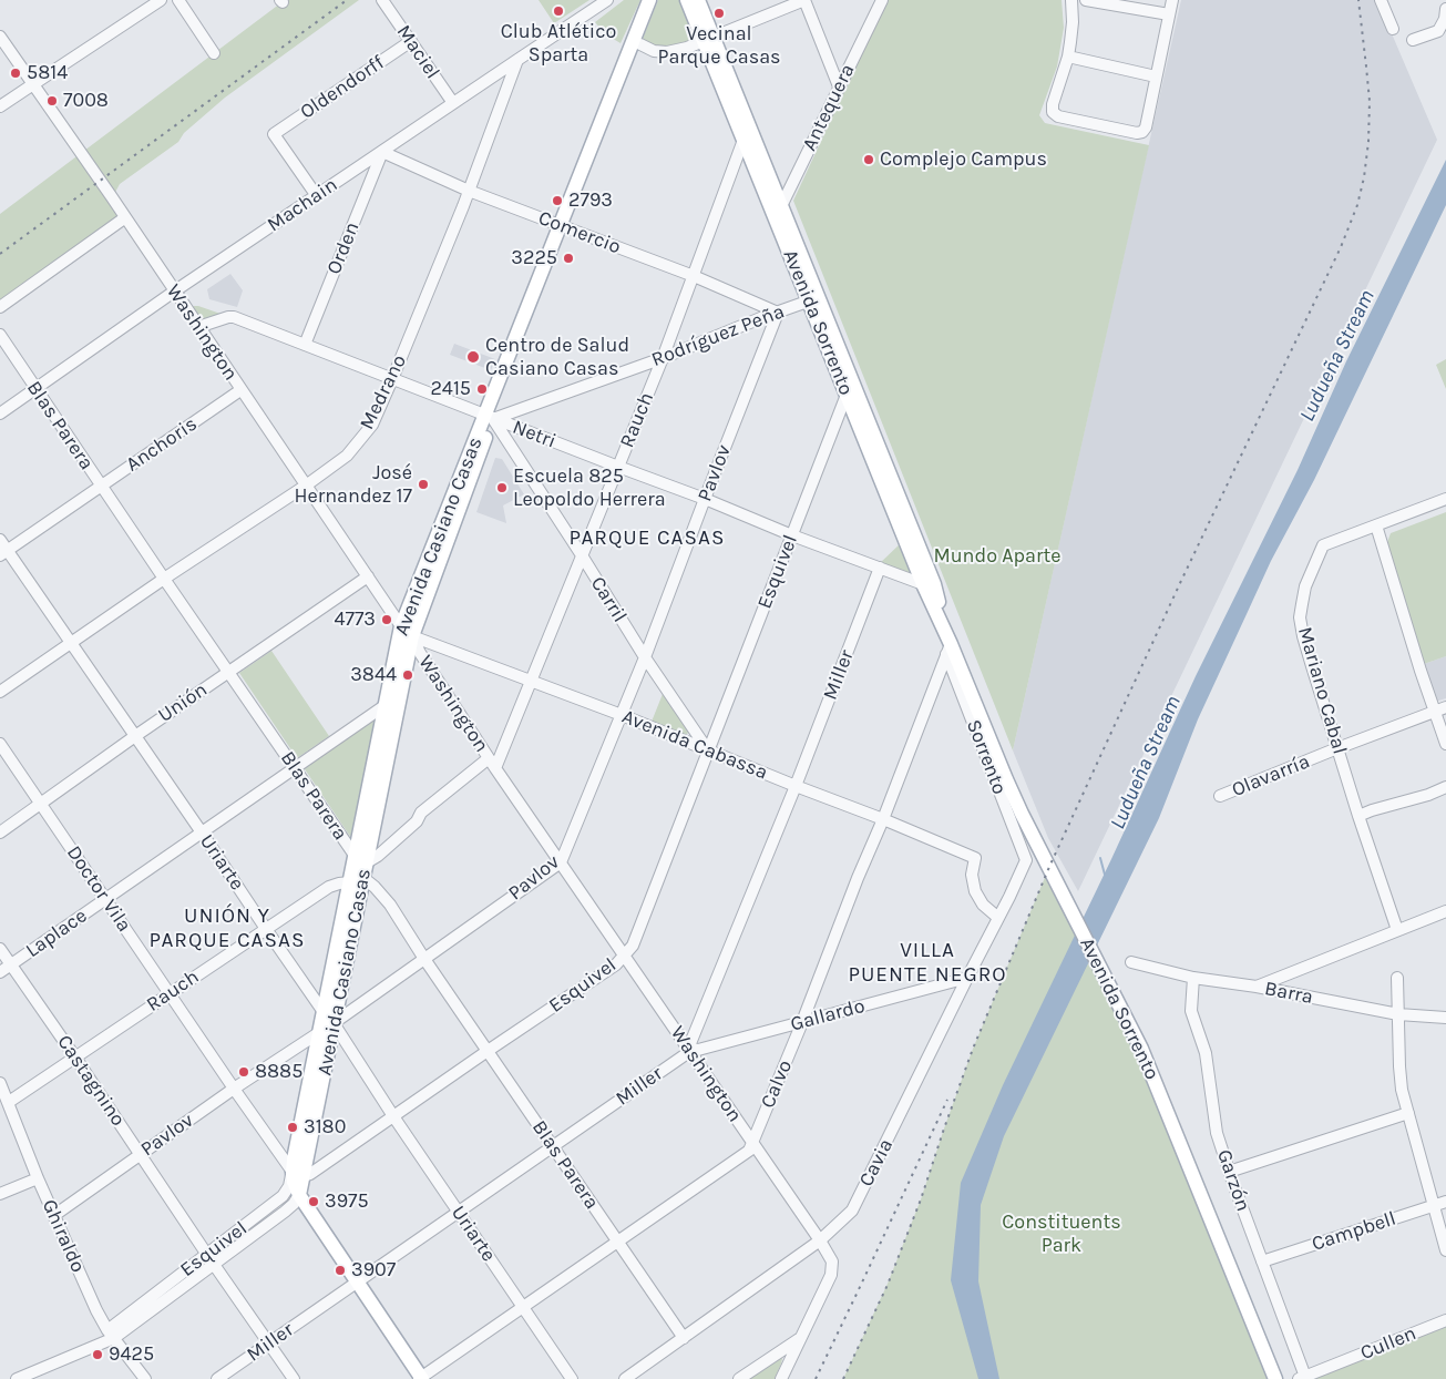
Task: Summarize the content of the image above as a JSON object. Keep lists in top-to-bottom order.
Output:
{
  "streets": {
    "main road": ["Avenida Sorrento", "Avenida Casiano Casas"],
    "street": [
      "Maciel",
      "Oldendorff",
      "Antequera",
      "Machain",
      "Comercio",
      "Orden",
      "Washington",
      "Rodríguez Peña",
      "Medrano",
      "Rauch",
      "Blas Parera",
      "Netri",
      "Anchoris",
      "Pavlov",
      "Esquivel",
      "Carril",
      "Miller",
      "Mariano Cabal",
      "Unión",
      "Avenida Cabassa",
      "Sorrento",
      "Olavarría",
      "Uriarte",
      "Doctor Vila",
      "Laplace",
      "Barra",
      "Gallardo",
      "Castagnino",
      "Calvo",
      "Cavia",
      "Garzón",
      "Campbell",
      "Ghiraldo",
      "Cullen"
    ]
  },
  "crossings": [
    ["Maciel", "Oldendorff"],
    ["Maciel", "Machain"],
    ["Oldendorff", "Machain"],
    ["Antequera", "Avenida Sorrento"],
    ["Machain", "Comercio"],
    ["Machain", "Orden"],
    ["Machain", "Washington"],
    ["Machain", "Medrano"],
    ["Machain", "Blas Parera"],
    ["Comercio", "Orden"],
    ["Comercio", "Rodríguez Peña"],
    ["Comercio", "Medrano"],
    ["Comercio", "Rauch"],
    ["Comercio", "Pavlov"],
    ["Comercio", "Avenida Casiano Casas"],
    ["Orden", "Netri"],
    ["Avenida Sorrento", "Rodríguez Peña"],
    ["Avenida Sorrento", "Rauch"],
    ["Avenida Sorrento", "Netri"],
    ["Avenida Sorrento", "Esquivel"],
    ["Avenida Sorrento", "Sorrento"],
    ["Avenida Sorrento", "Calvo"],
    ["Washington", "Medrano"],
    ["Washington", "Rauch"],
    ["Washington", "Netri"],
    ["Washington", "Anchoris"],
    ["Washington", "Pavlov"],
    ["Washington", "Avenida Casiano Casas"],
    ["Washington", "Esquivel"],
    ["Washington", "Miller"],
    ["Washington", "Unión"],
    ["Washington", "Avenida Cabassa"],
    ["Washington", "Gallardo"],
    ["Washington", "Calvo"],
    ["Washington", "Cavia"],
    ["Rodríguez Peña", "Rauch"],
    ["Rodríguez Peña", "Netri"],
    ["Rodríguez Peña", "Pavlov"],
    ["Rodríguez Peña", "Avenida Casiano Casas"],
    ["Rodríguez Peña", "Carril"],
    ["Medrano", "Blas Parera"],
    ["Medrano", "Netri"],
    ["Medrano", "Uriarte"],
    ["Rauch", "Blas Parera"],
    ["Rauch", "Netri"],
    ["Rauch", "Avenida Casiano Casas"],
    ["Rauch", "Carril"],
    ["Rauch", "Avenida Cabassa"],
    ["Rauch", "Uriarte"],
    ["Rauch", "Doctor Vila"],
    ["Rauch", "Castagnino"],
    ["Rauch", "Ghiraldo"],
    ["Blas Parera", "Anchoris"],
    ["Blas Parera", "Pavlov"],
    ["Blas Parera", "Avenida Casiano Casas"],
    ["Blas Parera", "Esquivel"],
    ["Blas Parera", "Miller"],
    ["Blas Parera", "Unión"],
    ["Blas Parera", "Laplace"],
    ["Blas Parera", "Calvo"],
    ["Blas Parera", "Cavia"],
    ["Netri", "Pavlov"],
    ["Netri", "Avenida Casiano Casas"],
    ["Netri", "Esquivel"],
    ["Netri", "Carril"],
    ["Netri", "Miller"],
    ["Anchoris", "Uriarte"],
    ["Pavlov", "Avenida Casiano Casas"],
    ["Pavlov", "Carril"],
    ["Pavlov", "Avenida Cabassa"],
    ["Pavlov", "Uriarte"],
    ["Pavlov", "Doctor Vila"],
    ["Pavlov", "Castagnino"],
    ["Pavlov", "Ghiraldo"],
    ["Avenida Casiano Casas", "Esquivel"],
    ["Avenida Casiano Casas", "Carril"],
    ["Avenida Casiano Casas", "Avenida Cabassa"],
    ["Avenida Casiano Casas", "Uriarte"],
    ["Avenida Casiano Casas", "Doctor Vila"],
    ["Avenida Casiano Casas", "Laplace"],
    ["Esquivel", "Carril"],
    ["Esquivel", "Avenida Cabassa"],
    ["Esquivel", "Uriarte"],
    ["Esquivel", "Doctor Vila"],
    ["Esquivel", "Castagnino"],
    ["Esquivel", "Ghiraldo"],
    ["Carril", "Avenida Cabassa"],
    ["Miller", "Avenida Cabassa"],
    ["Miller", "Uriarte"],
    ["Miller", "Gallardo"],
    ["Miller", "Castagnino"],
    ["Mariano Cabal", "Olavarría"],
    ["Unión", "Uriarte"],
    ["Unión", "Doctor Vila"],
    ["Avenida Cabassa", "Calvo"],
    ["Avenida Cabassa", "Cavia"],
    ["Sorrento", "Calvo"],
    ["Sorrento", "Cavia"],
    ["Uriarte", "Laplace"],
    ["Uriarte", "Calvo"],
    ["Doctor Vila", "Laplace"],
    ["Laplace", "Castagnino"],
    ["Barra", "Garzón"],
    ["Gallardo", "Calvo"],
    ["Gallardo", "Cavia"],
    ["Garzón", "Campbell"],
    ["Garzón", "Cullen"]
  ],
  "districts": ["PARQUE CASAS", "UNIÓN Y PARQUE CASAS", "VILLA PUENTE NEGRO"],
  "water": ["Ludueña Stream"],
  "parks": ["Mundo Aparte", "Constituents Park"],
  "places": [
    "Club Atlético Sparta",
    "Vecinal Parque Casas",
    "5814",
    "7008",
    "Complejo Campus",
    "2793",
    "3225",
    "Centro de Salud Casiano Casas",
    "2415",
    "José Hernandez 17",
    "Escuela 825 Leopoldo Herrera",
    "4773",
    "3844",
    "8885",
    "3180",
    "3975",
    "3907",
    "9425"
  ]
}
